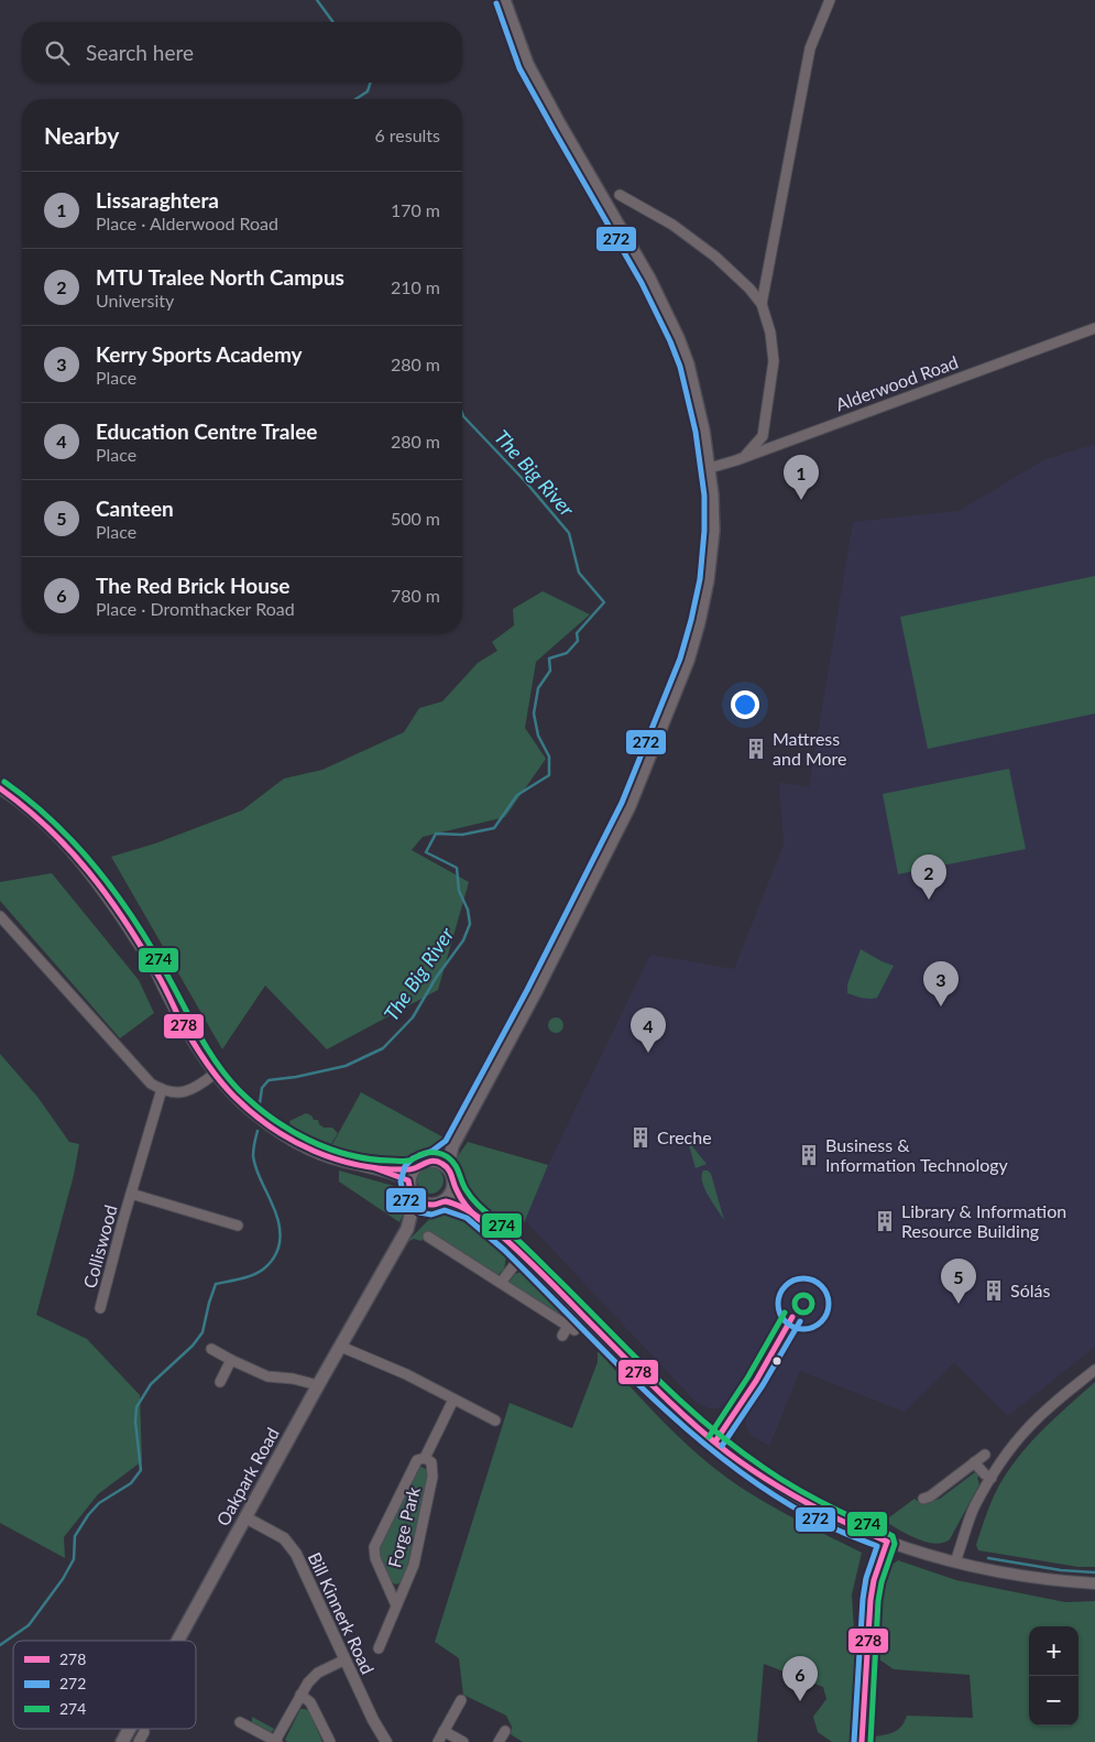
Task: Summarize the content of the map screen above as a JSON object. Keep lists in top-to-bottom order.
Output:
{
  "streets": {
    "main road": ["Oakpark Road"],
    "street": [
      "Alderwood Road",
      "Colliswood",
      "Forge Park",
      "Bill Kinnerk Road"
    ]
  },
  "crossings": [
    ["Oakpark Road", "Bill Kinnerk Road"]
  ],
  "water": ["The Big River"],
  "places": {
    "building": [
      "Mattress and More",
      "Creche",
      "Business & Information Technology",
      "Library & Information Resource Building",
      "Sólás"
    ]
  },
  "lines": ["transit line 272", "transit line 274", "transit line 278"],
  "legend": ["278", "272", "274"],
  "page": {
    "search": "Search here",
    "heading": ["Nearby", "6 results"],
    "list": [
      {
        "mark": "1",
        "name": "Lissaraghtera",
        "note": "Place · Alderwood Road",
        "value": "170 m"
      },
      {
        "mark": "2",
        "name": "MTU Tralee North Campus",
        "note": "University",
        "value": "210 m"
      },
      {
        "mark": "3",
        "name": "Kerry Sports Academy",
        "note": "Place",
        "value": "280 m"
      },
      {
        "mark": "4",
        "name": "Education Centre Tralee",
        "note": "Place",
        "value": "280 m"
      },
      {
        "mark": "5",
        "name": "Canteen",
        "note": "Place",
        "value": "500 m"
      },
      {
        "mark": "6",
        "name": "The Red Brick House",
        "note": "Place · Dromthacker Road",
        "value": "780 m"
      }
    ],
    "pins": [
      "1",
      "2",
      "3",
      "4",
      "5",
      "6"
    ],
    "map_buttons": ["+", "−"]
  }
}
